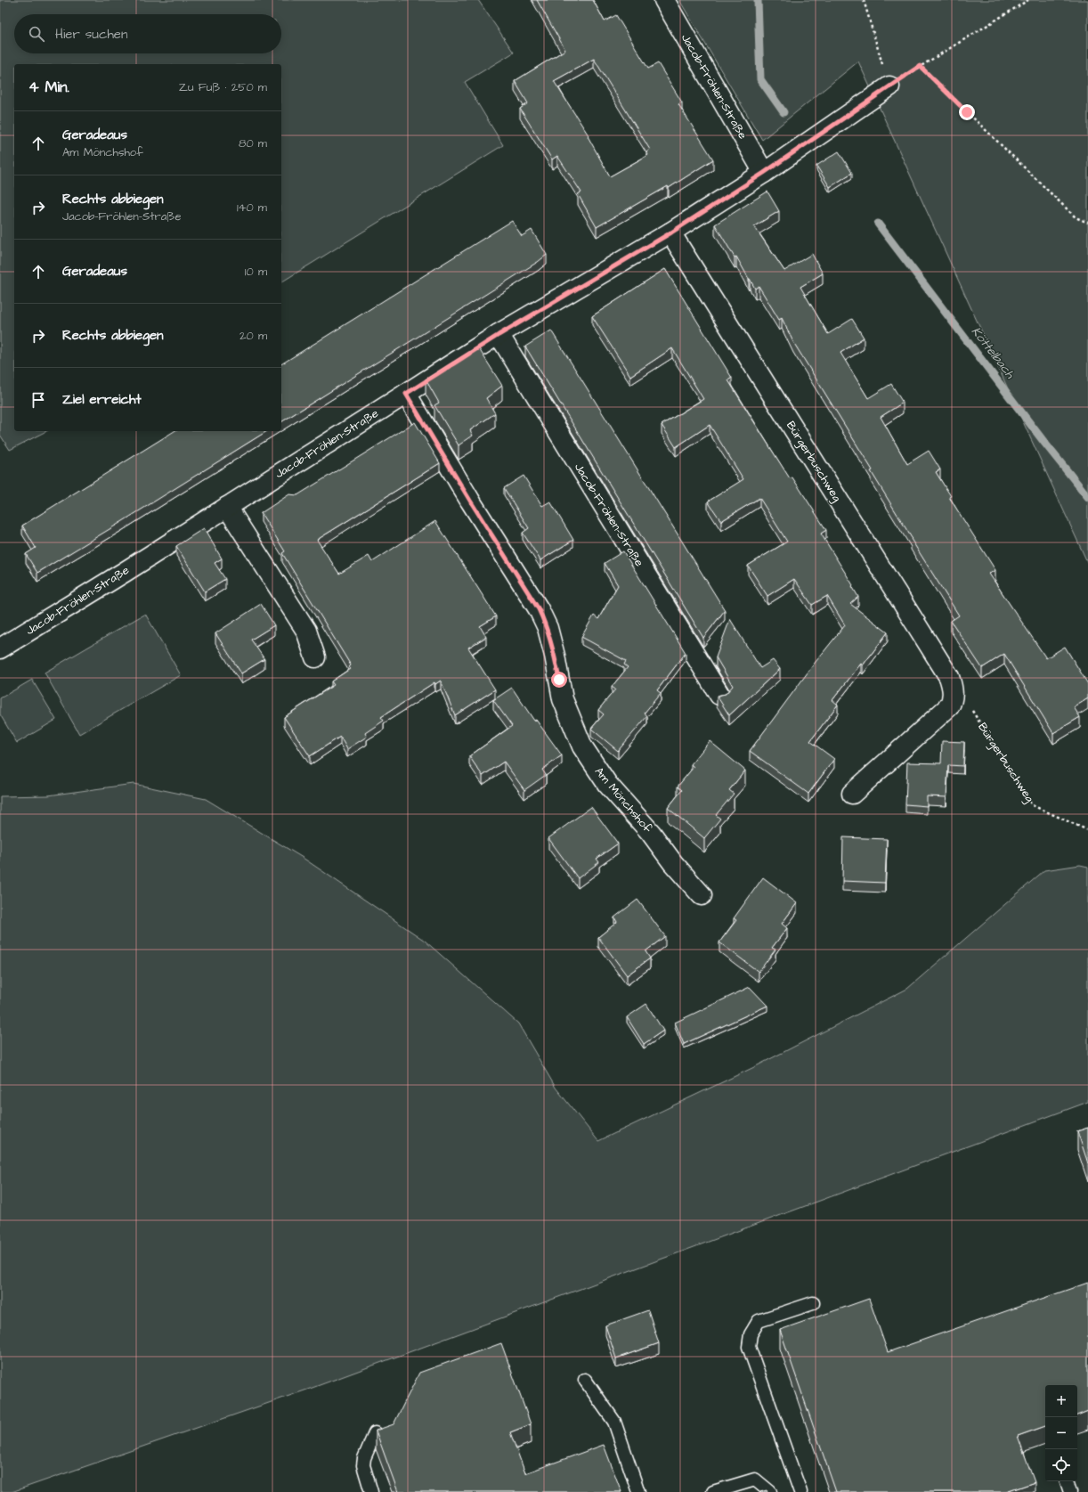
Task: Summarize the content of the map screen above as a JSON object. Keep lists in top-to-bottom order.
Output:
{
  "streets": {
    "street": ["Jacob-Fröhlen-Straße", "Bürgerbuschweg", "Am Mönchshof"]
  },
  "crossings": [
    ["Jacob-Fröhlen-Straße", "Bürgerbuschweg"],
    ["Jacob-Fröhlen-Straße", "Am Mönchshof"]
  ],
  "water": ["Köttelbach"],
  "page": {
    "search": "Hier suchen",
    "heading": ["4 Min.", "Zu Fuß · 250 m"],
    "list": [
      ["Geradeaus", "Am Mönchshof", "80 m"],
      ["Rechts abbiegen", "Jacob-Fröhlen-Straße", "140 m"],
      ["Geradeaus", "10 m"],
      ["Rechts abbiegen", "20 m"],
      "Ziel erreicht"
    ],
    "map_buttons": ["+", "−"]
  }
}
